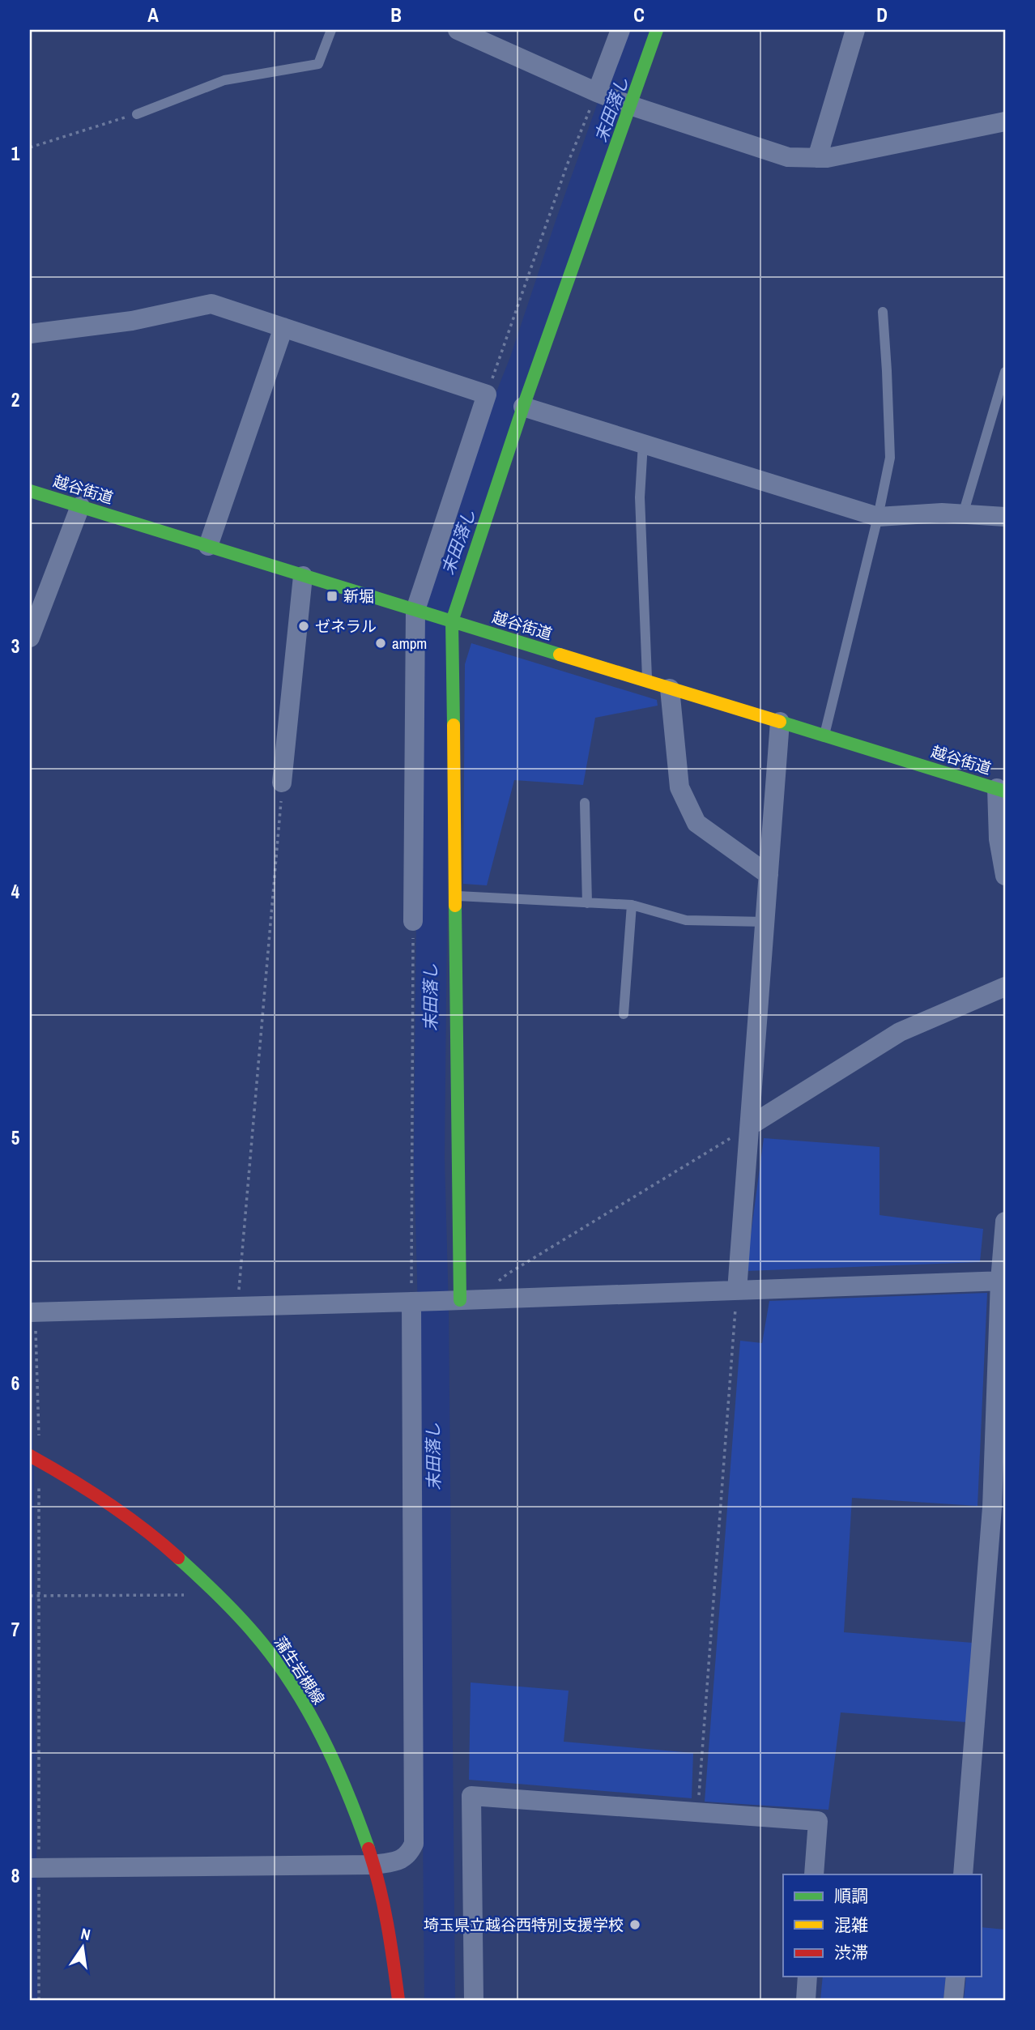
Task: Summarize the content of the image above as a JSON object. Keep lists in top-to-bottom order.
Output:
{
  "streets": {
    "street": ["越谷街道", "蒲生岩槻線"]
  },
  "water": ["末田落し"],
  "places": {
    "transit": ["新堀"],
    "other": ["ゼネラル", "ampm", "埼玉県立越谷西特別支援学校"]
  },
  "legend": ["順調", "混雑", "渋滞"],
  "north": "top",
  "grid": {
    "columns": [
      "A",
      "B",
      "C",
      "D"
    ],
    "rows": [
      "1",
      "2",
      "3",
      "4",
      "5",
      "6",
      "7",
      "8"
    ]
  }
}
